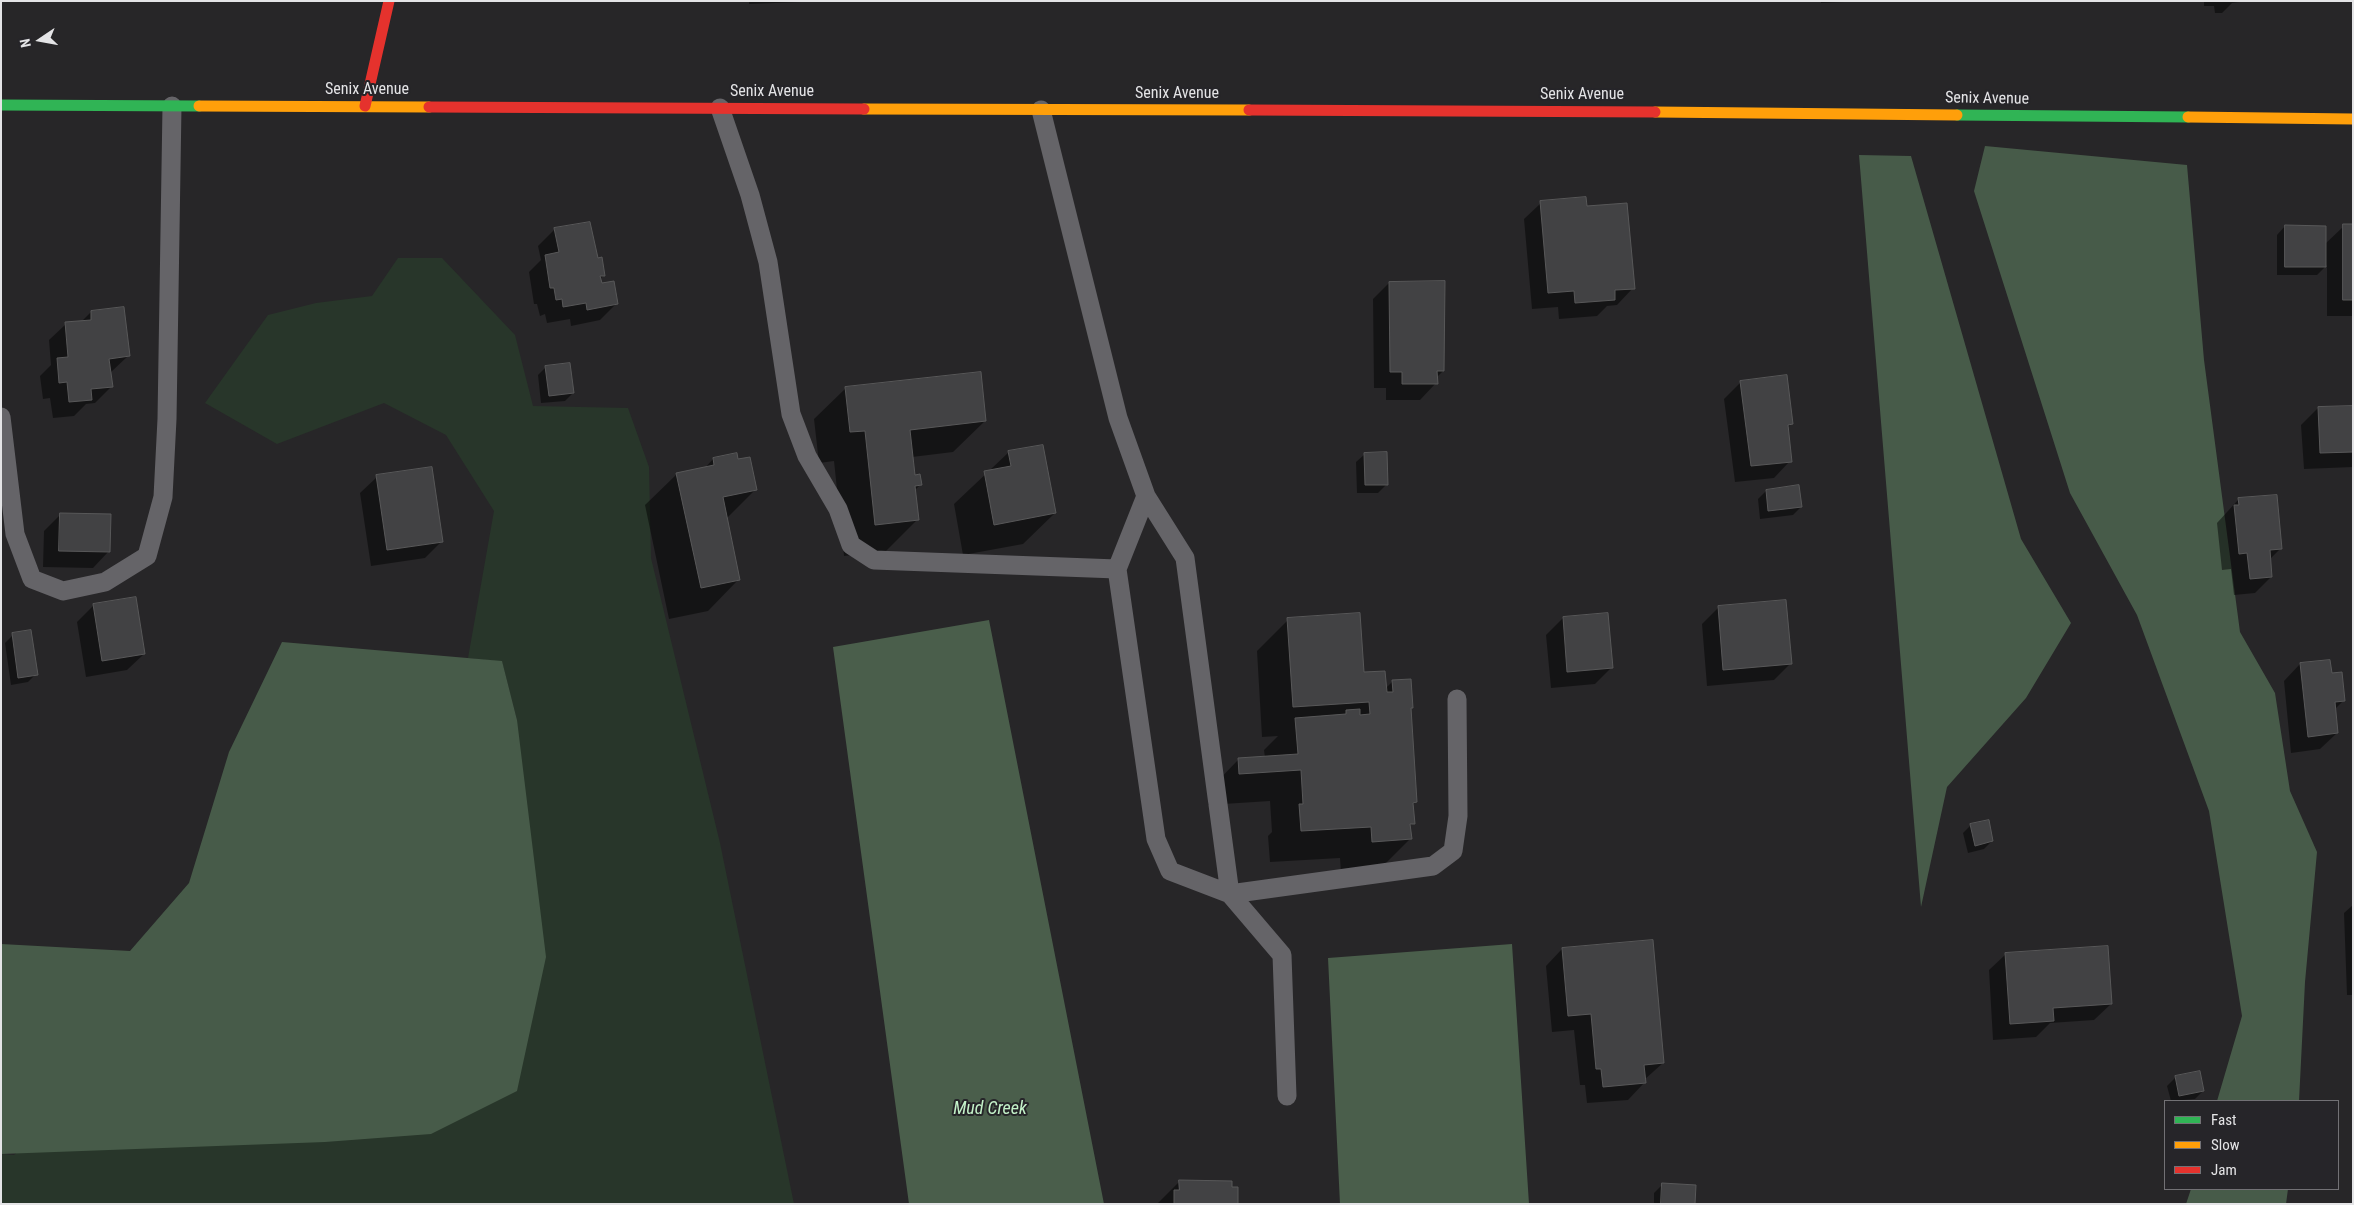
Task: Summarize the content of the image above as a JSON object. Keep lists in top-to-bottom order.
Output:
{
  "streets": {
    "street": ["Senix Avenue"]
  },
  "water": ["Mud Creek"],
  "legend": ["Fast", "Slow", "Jam"],
  "north": "left"
}
